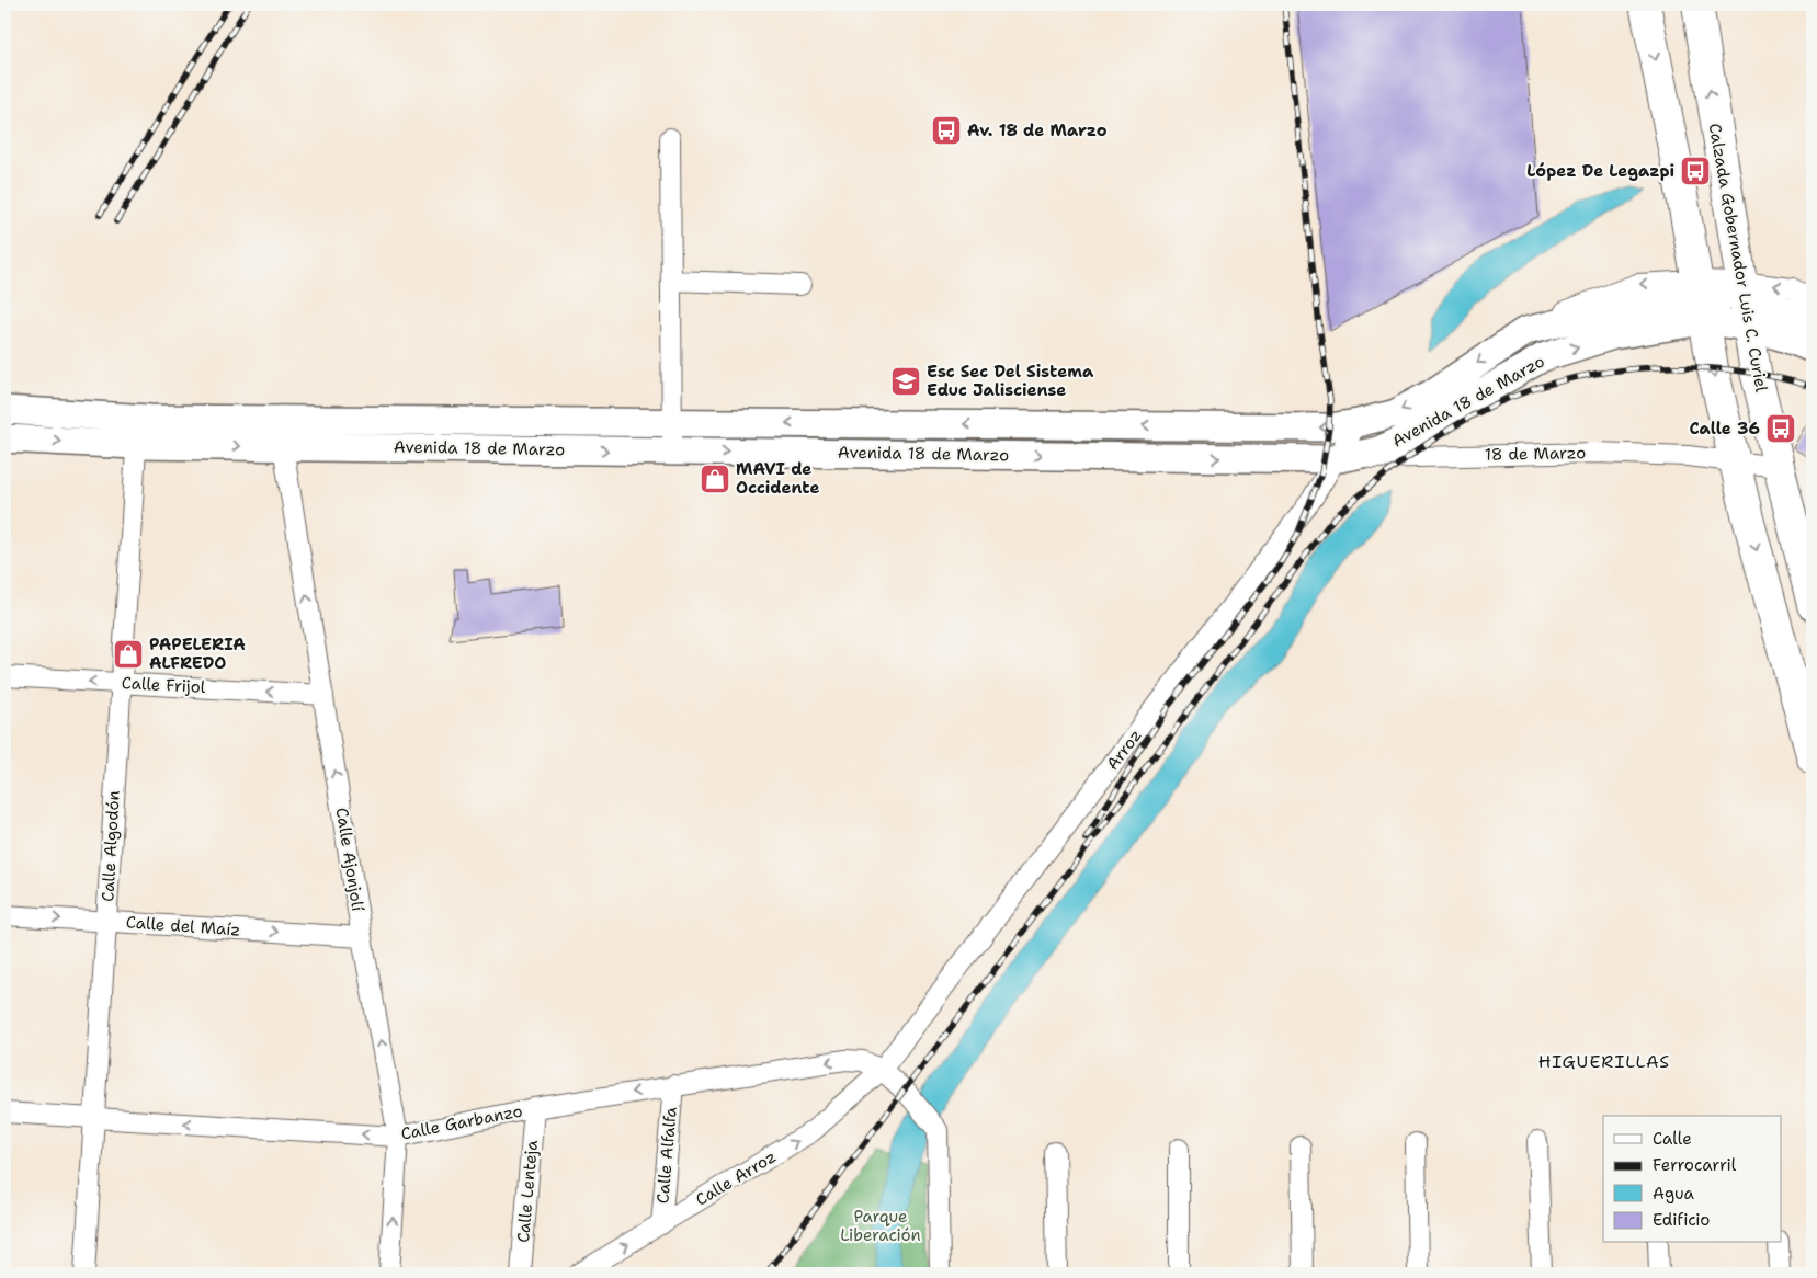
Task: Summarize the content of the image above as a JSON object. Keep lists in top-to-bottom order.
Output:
{
  "streets": {
    "main road": ["Calzada Gobernador Luis C. Curiel"],
    "street": [
      "Avenida 18 de Marzo",
      "18 de Marzo",
      "Calle Frijol",
      "Arroz",
      "Calle Algodón",
      "Calle Ajonjolí",
      "Calle del Maíz",
      "Calle Garbanzo",
      "Calle Alfalfa",
      "Calle Arroz",
      "Calle Lenteja"
    ]
  },
  "crossings": [
    ["Calzada Gobernador Luis C. Curiel", "Avenida 18 de Marzo"],
    ["Calzada Gobernador Luis C. Curiel", "18 de Marzo"],
    ["Avenida 18 de Marzo", "18 de Marzo"],
    ["Avenida 18 de Marzo", "Arroz"],
    ["Avenida 18 de Marzo", "Calle Algodón"],
    ["Avenida 18 de Marzo", "Calle Ajonjolí"],
    ["18 de Marzo", "Arroz"],
    ["Calle Frijol", "Calle Algodón"],
    ["Calle Frijol", "Calle Ajonjolí"],
    ["Arroz", "Calle Garbanzo"],
    ["Arroz", "Calle Arroz"],
    ["Calle Algodón", "Calle del Maíz"],
    ["Calle Algodón", "Calle Garbanzo"],
    ["Calle Ajonjolí", "Calle del Maíz"],
    ["Calle Ajonjolí", "Calle Garbanzo"],
    ["Calle Garbanzo", "Calle Alfalfa"],
    ["Calle Garbanzo", "Calle Arroz"],
    ["Calle Garbanzo", "Calle Lenteja"],
    ["Calle Alfalfa", "Calle Arroz"]
  ],
  "one_way": [
    "Calle Frijol",
    "Calle Ajonjolí",
    "Calle del Maíz",
    "Calle Garbanzo",
    "Calle Arroz"
  ],
  "districts": ["HIGUERILLAS"],
  "parks": ["Parque Liberación"],
  "places": {
    "bus stop": ["Av. 18 de Marzo", "López De Legazpi", "Calle 36"],
    "school or university": ["Esc Sec Del Sistema Educ Jalisciense"],
    "shop": ["MAVI de Occidente", "PAPELERIA ALFREDO"]
  },
  "legend": [
    "Calle",
    "Ferrocarril",
    "Agua",
    "Edificio"
  ]
}
